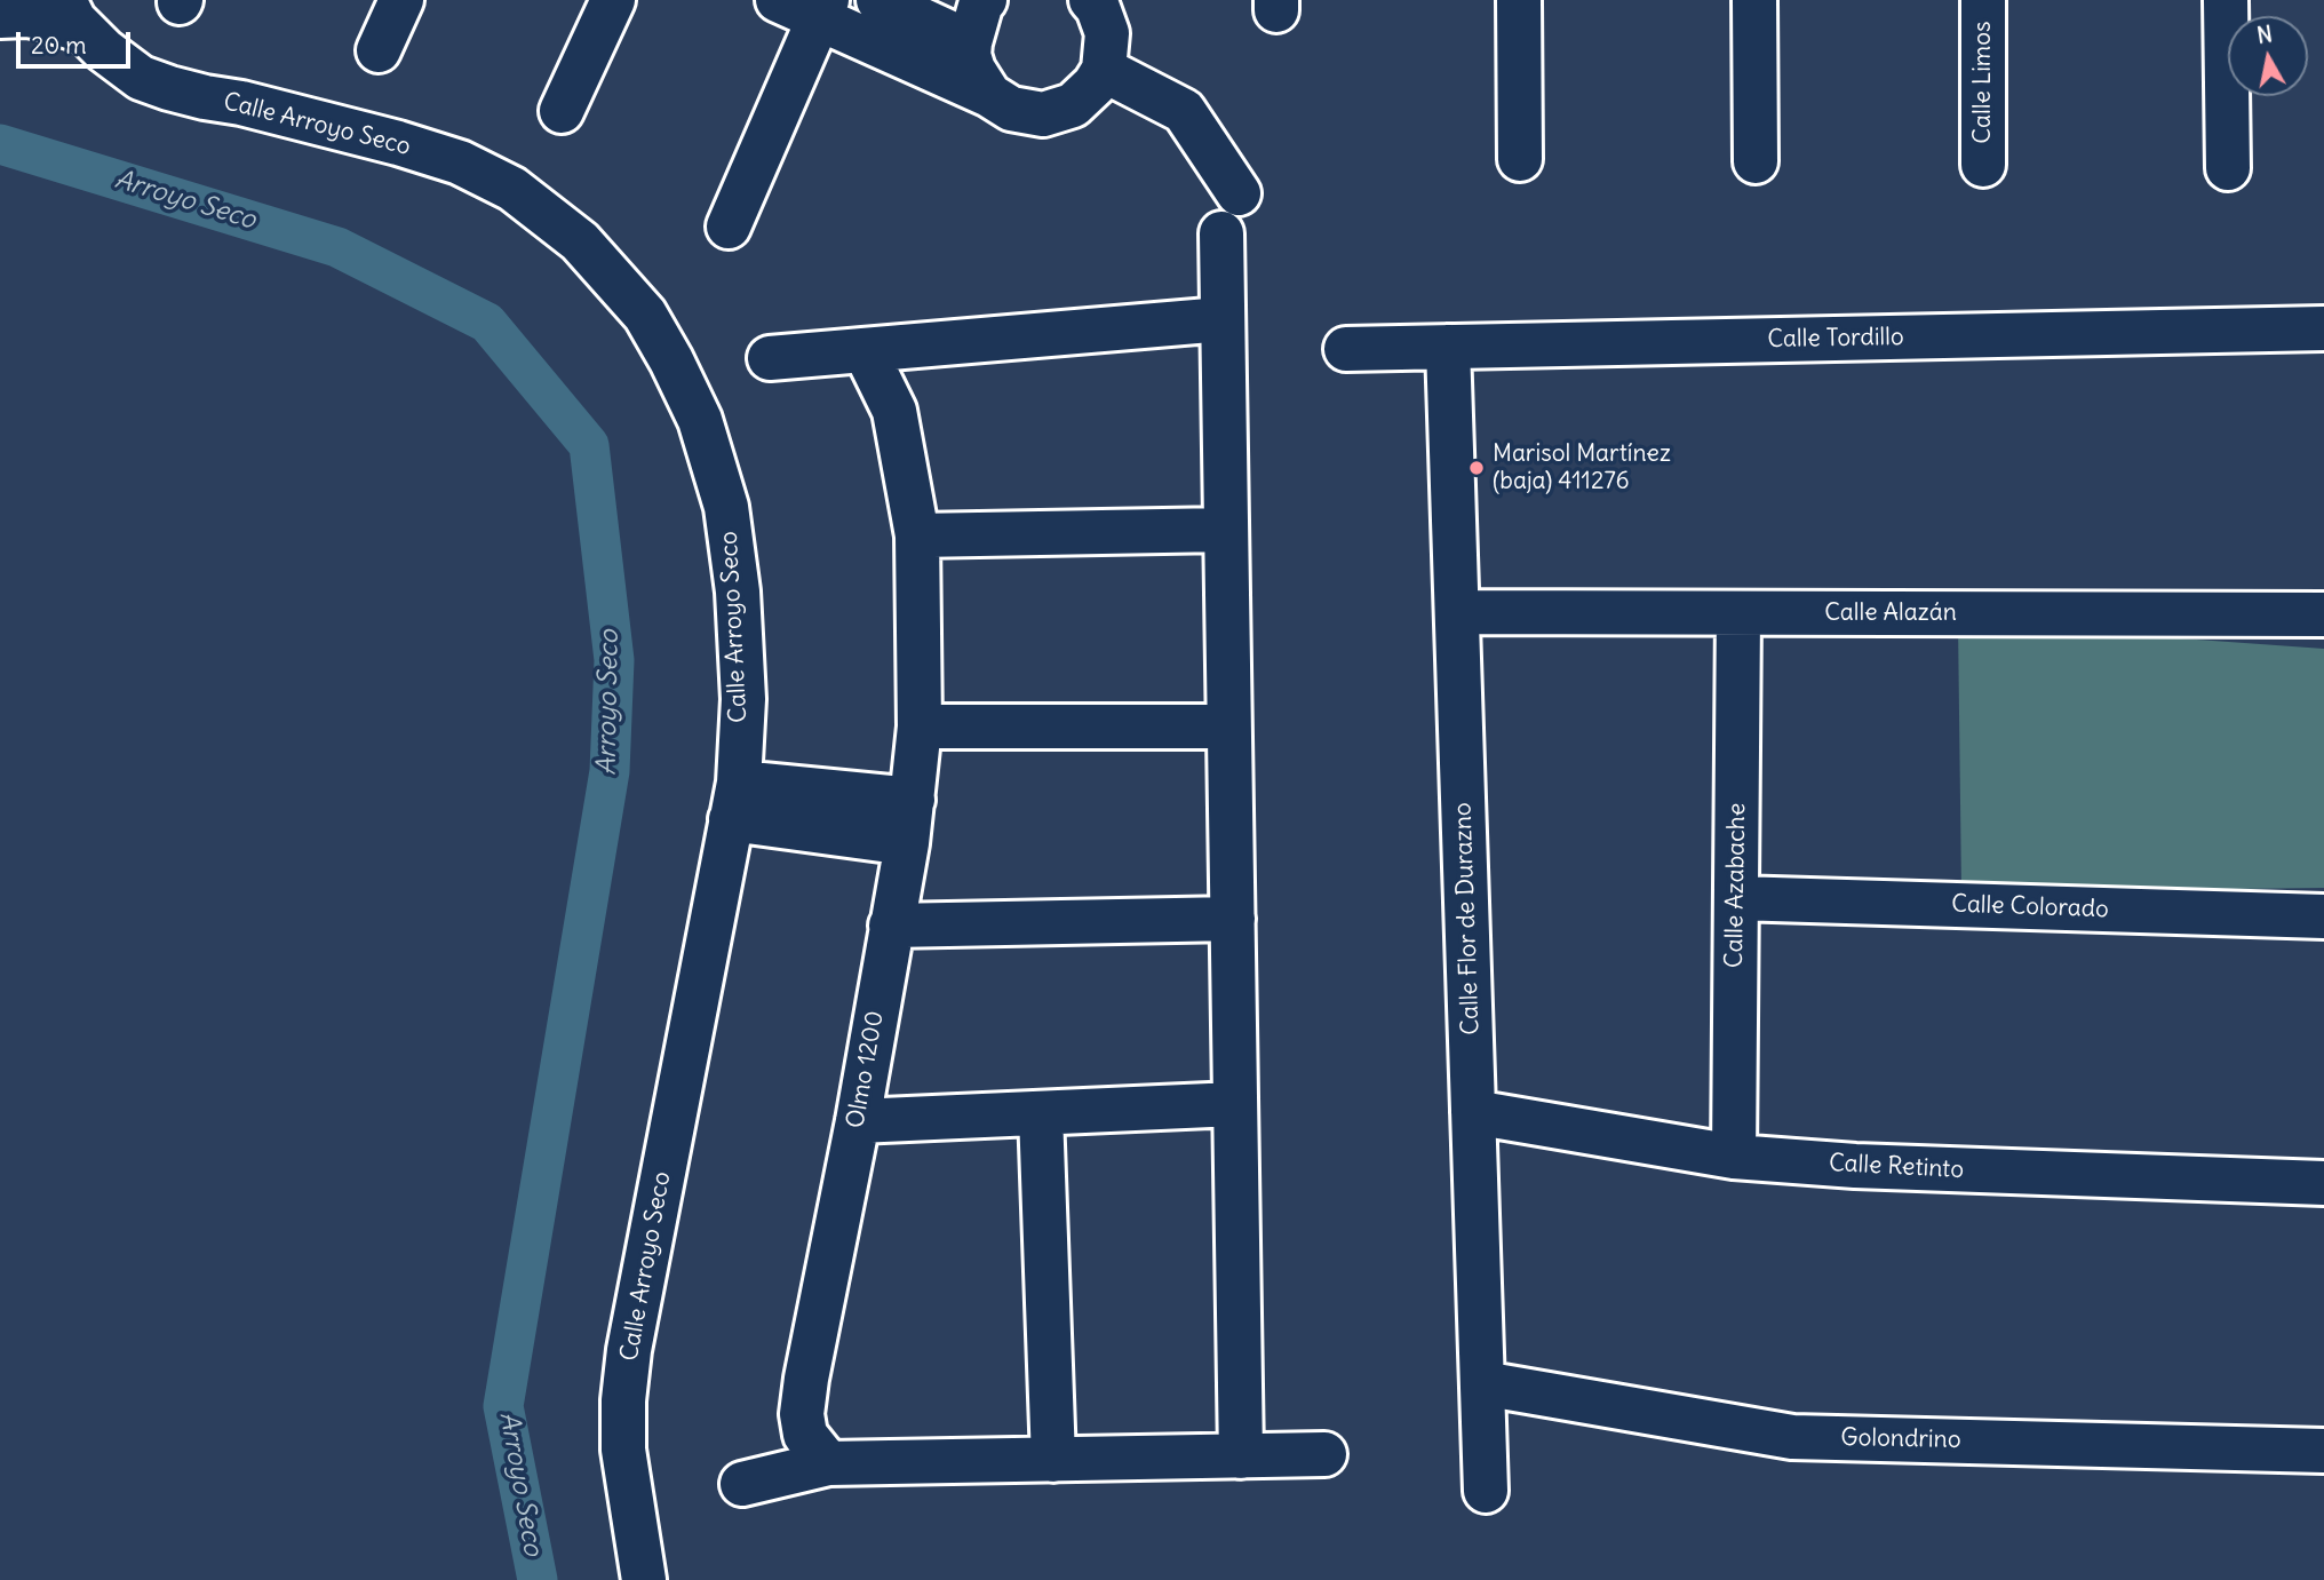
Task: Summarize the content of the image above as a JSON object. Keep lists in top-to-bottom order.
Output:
{
  "streets": {
    "street": [
      "Calle Limos",
      "Calle Arroyo Seco",
      "Calle Tordillo",
      "Calle Alazán",
      "Calle Azabache",
      "Calle Colorado",
      "Calle Flor de Durazno",
      "Olmo 1200",
      "Calle Retinto",
      "Golondrino"
    ]
  },
  "crossings": [
    ["Calle Tordillo", "Calle Flor de Durazno"],
    ["Calle Alazán", "Calle Azabache"],
    ["Calle Alazán", "Calle Flor de Durazno"],
    ["Calle Azabache", "Calle Colorado"],
    ["Calle Azabache", "Calle Retinto"],
    ["Calle Flor de Durazno", "Calle Retinto"],
    ["Calle Flor de Durazno", "Golondrino"]
  ],
  "water": ["Arroyo Seco"],
  "places": ["Marisol Martínez (baja) 411276"],
  "scale_bar": "20 m",
  "north": "top"
}
